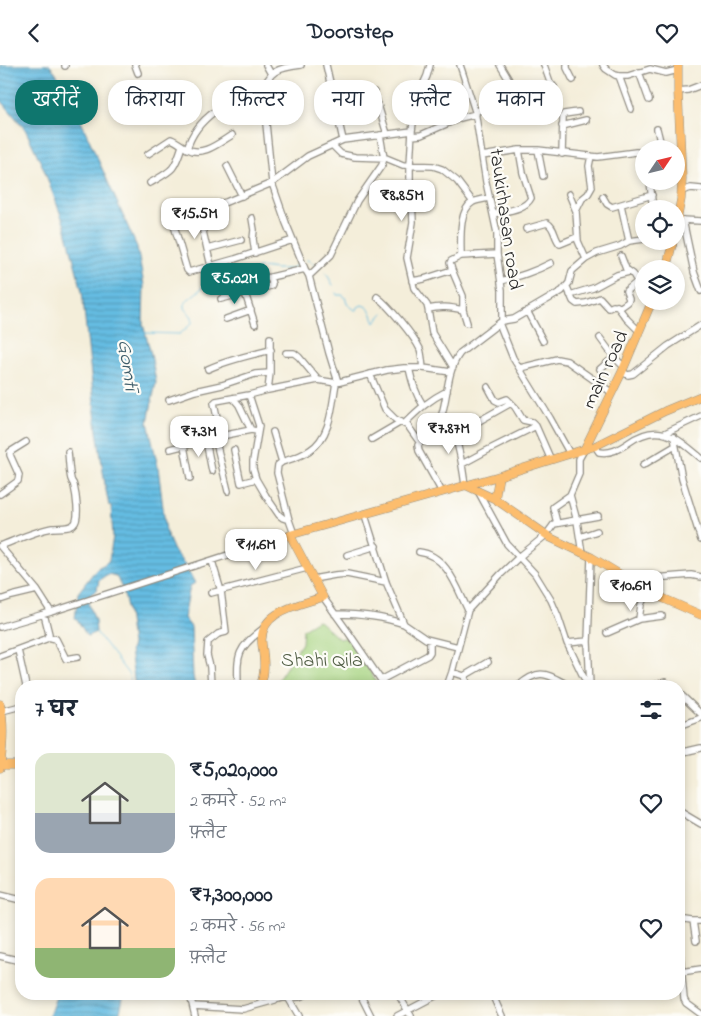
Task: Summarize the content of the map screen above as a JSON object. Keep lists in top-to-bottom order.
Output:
{
  "streets": {
    "main road": ["main road"],
    "street": ["taukirhasan road"]
  },
  "water": ["Gomtī"],
  "parks": ["Shahi Qila"],
  "north": "top right",
  "page": {
    "header": "Doorstep",
    "chip": [
      "खरीदें",
      "किराया",
      "फ़िल्टर",
      "नया",
      "फ़्लैट",
      "मकान"
    ],
    "price": [
      "₹8.85M",
      "₹15.5M",
      "₹5.02M",
      "₹7.87M",
      "₹7.3M",
      "₹11.6M",
      "₹10.6M"
    ],
    "heading": "7 घर",
    "list": [
      {
        "name": "₹5,020,000",
        "note": "2 कमरे · 52 m² · फ़्लैट"
      },
      {
        "name": "₹7,300,000",
        "note": "2 कमरे · 56 m² · फ़्लैट"
      }
    ]
  }
}
